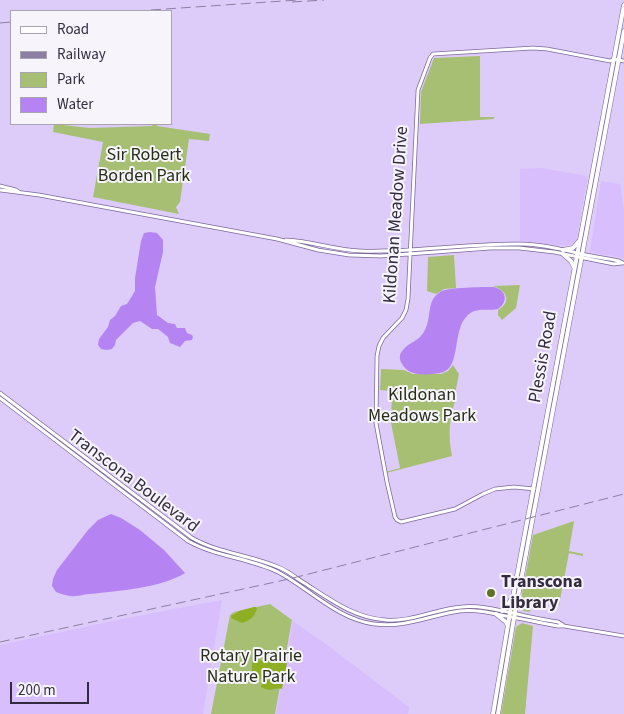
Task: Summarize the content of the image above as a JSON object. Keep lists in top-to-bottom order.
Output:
{
  "streets": {
    "main road": ["Plessis Road"],
    "street": ["Kildonan Meadow Drive", "Transcona Boulevard"]
  },
  "crossings": [
    ["Kildonan Meadow Drive", "Plessis Road"],
    ["Plessis Road", "Transcona Boulevard"]
  ],
  "parks": ["Sir Robert Borden Park", "Kildonan Meadows Park", "Rotary Prairie Nature Park"],
  "places": ["Transcona Library"],
  "legend": [
    "Road",
    "Railway",
    "Park",
    "Water"
  ],
  "scale_bar": "200 m"
}
